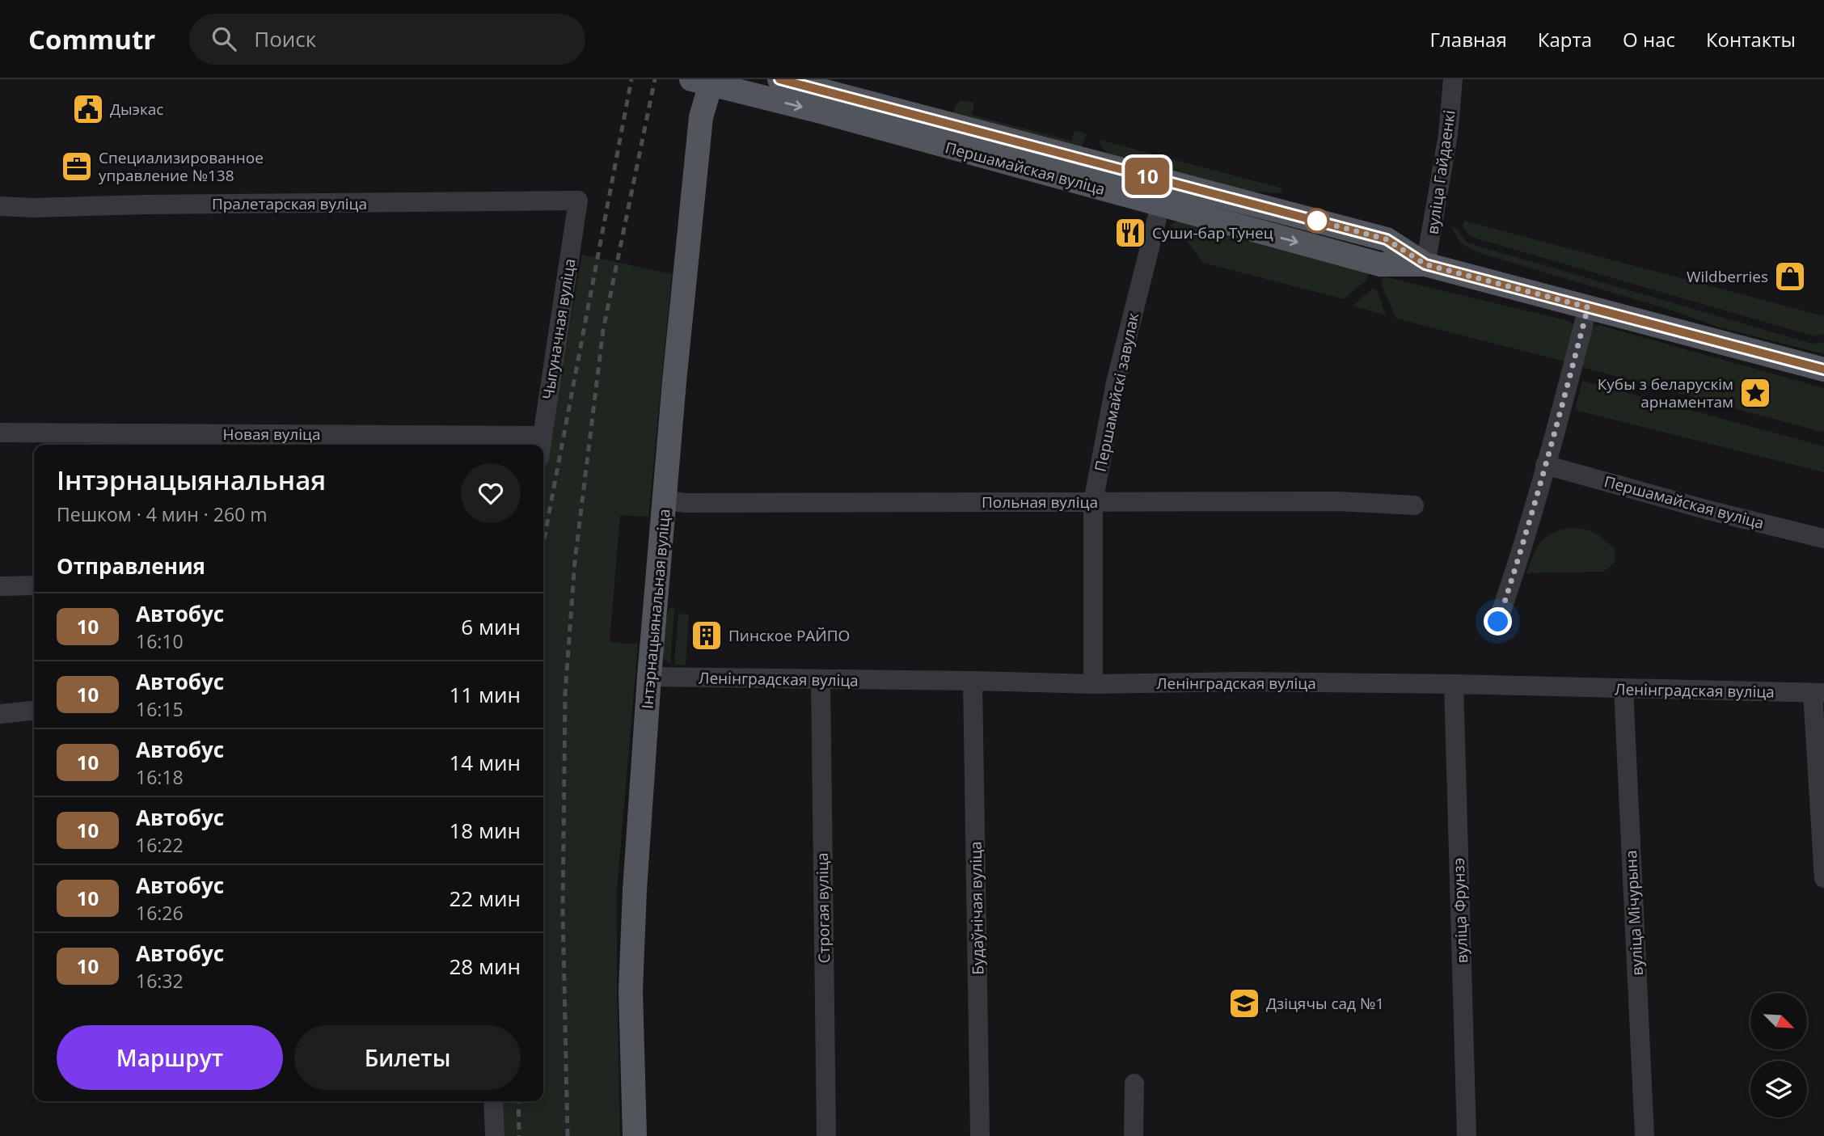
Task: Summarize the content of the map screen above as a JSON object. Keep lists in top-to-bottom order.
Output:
{
  "streets": {
    "main road": ["Першамайская вуліца", "Інтэрнацыянальная вуліца"],
    "street": [
      "вуліца Гайдаенкі",
      "Пралетарская вуліца",
      "Чыгуначная вуліца",
      "Першамайскі завулак",
      "Новая вуліца",
      "Польная вуліца",
      "Ленінградская вуліца",
      "Строгая вуліца",
      "Будаўнічая вуліца",
      "вуліца Фрунзэ",
      "вуліца Мічурына"
    ]
  },
  "crossings": [
    ["Першамайская вуліца", "вуліца Гайдаенкі"],
    ["Першамайская вуліца", "Першамайскі завулак"],
    ["Першамайская вуліца", "Інтэрнацыянальная вуліца"],
    ["Пралетарская вуліца", "Чыгуначная вуліца"],
    ["Чыгуначная вуліца", "Новая вуліца"],
    ["Першамайскі завулак", "Польная вуліца"],
    ["Першамайскі завулак", "Ленінградская вуліца"],
    ["Польная вуліца", "Інтэрнацыянальная вуліца"],
    ["Інтэрнацыянальная вуліца", "Ленінградская вуліца"],
    ["Ленінградская вуліца", "Строгая вуліца"],
    ["Ленінградская вуліца", "Будаўнічая вуліца"],
    ["Ленінградская вуліца", "вуліца Фрунзэ"],
    ["Ленінградская вуліца", "вуліца Мічурына"]
  ],
  "places": {
    "public building": ["Дыэкас"],
    "office": ["Специализированное управление №138"],
    "restaurant": ["Суши-бар Тунец"],
    "shop": ["Wildberries"],
    "place": ["Кубы з беларускім арнаментам"],
    "building": ["Пинское РАЙПО"],
    "school or university": ["Дзіцячы сад №1"]
  },
  "lines": ["bus line 10"],
  "north": "bottom right",
  "page": {
    "header": "Commutr",
    "search": "Поиск",
    "nav": [
      "Главная",
      "Карта",
      "О нас",
      "Контакты"
    ],
    "on_map": "10",
    "heading": [
      ["Інтэрнацыянальная", "Пешком · 4 мин · 260 m"],
      "Отправления"
    ],
    "list": [
      {
        "mark": "10",
        "name": "Автобус",
        "note": "16:10",
        "value": "6 мин"
      },
      {
        "mark": "10",
        "name": "Автобус",
        "note": "16:15",
        "value": "11 мин"
      },
      {
        "mark": "10",
        "name": "Автобус",
        "note": "16:18",
        "value": "14 мин"
      },
      {
        "mark": "10",
        "name": "Автобус",
        "note": "16:22",
        "value": "18 мин"
      },
      {
        "mark": "10",
        "name": "Автобус",
        "note": "16:26",
        "value": "22 мин"
      },
      {
        "mark": "10",
        "name": "Автобус",
        "note": "16:32",
        "value": "28 мин"
      }
    ],
    "buttons": ["Маршрут", "Билеты"]
  }
}
